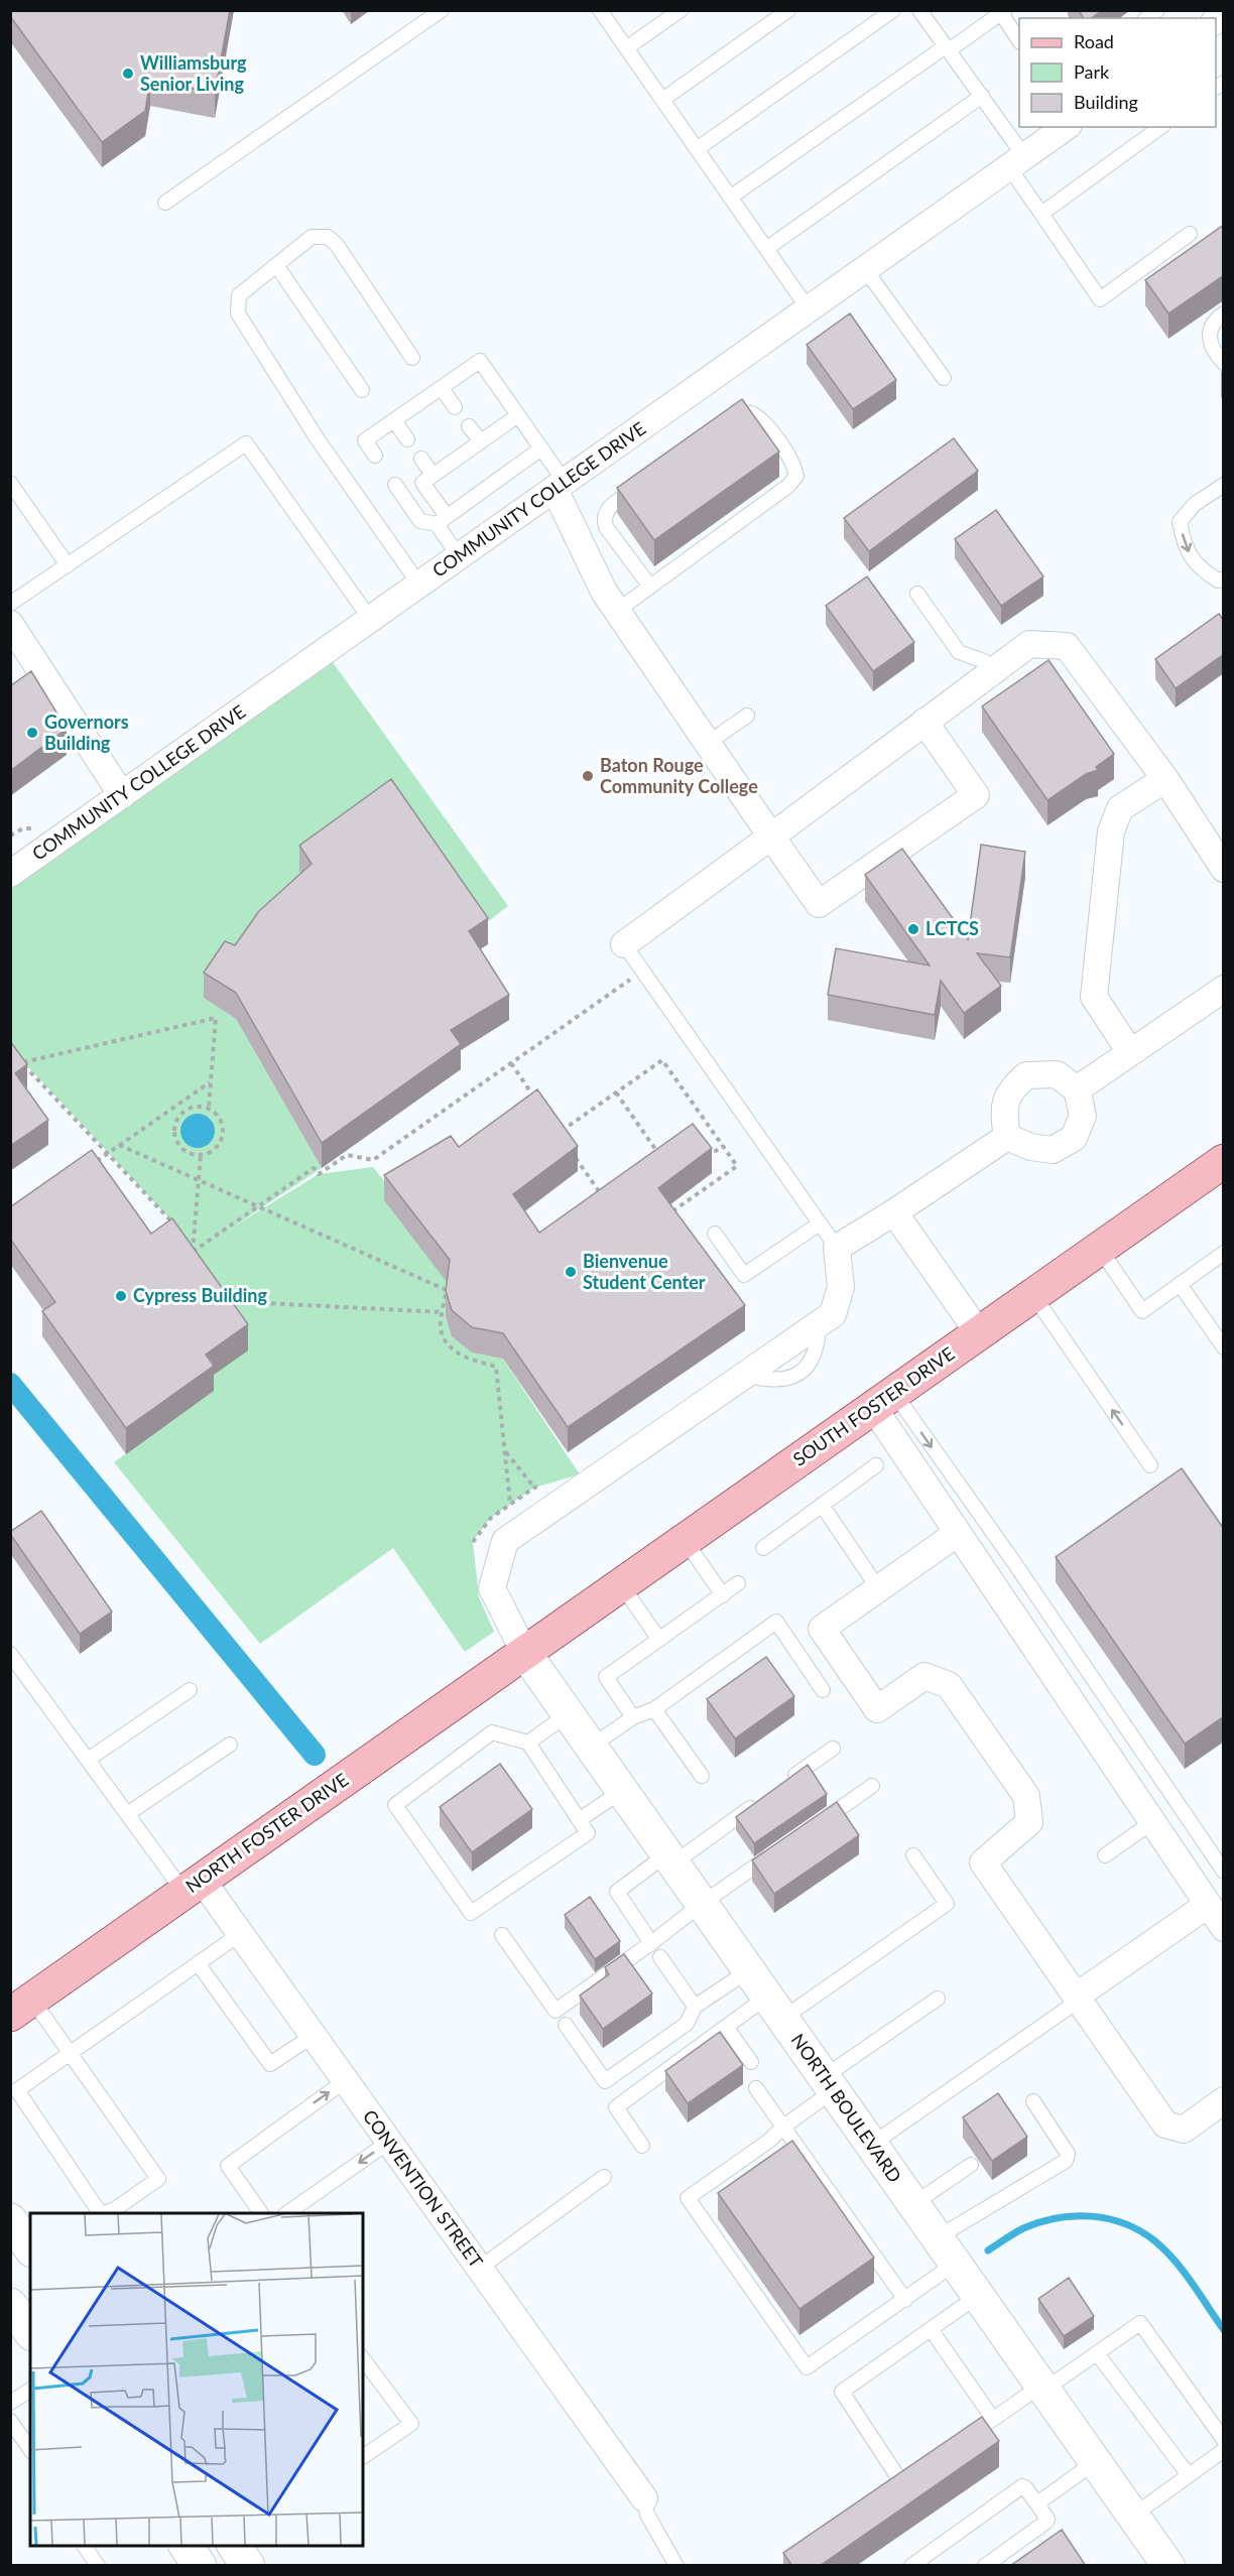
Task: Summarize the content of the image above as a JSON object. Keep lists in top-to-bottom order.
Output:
{
  "streets": {
    "main road": ["SOUTH FOSTER DRIVE", "NORTH FOSTER DRIVE"],
    "street": ["COMMUNITY COLLEGE DRIVE", "NORTH BOULEVARD", "CONVENTION STREET"]
  },
  "crossings": [
    ["SOUTH FOSTER DRIVE", "NORTH FOSTER DRIVE"],
    ["SOUTH FOSTER DRIVE", "NORTH BOULEVARD"],
    ["NORTH FOSTER DRIVE", "NORTH BOULEVARD"],
    ["NORTH FOSTER DRIVE", "CONVENTION STREET"]
  ],
  "places": [
    "Williamsburg Senior Living",
    "Governors Building",
    "Baton Rouge Community College",
    "LCTCS",
    "Bienvenue Student Center",
    "Cypress Building"
  ],
  "legend": ["Road", "Park", "Building"]
}
